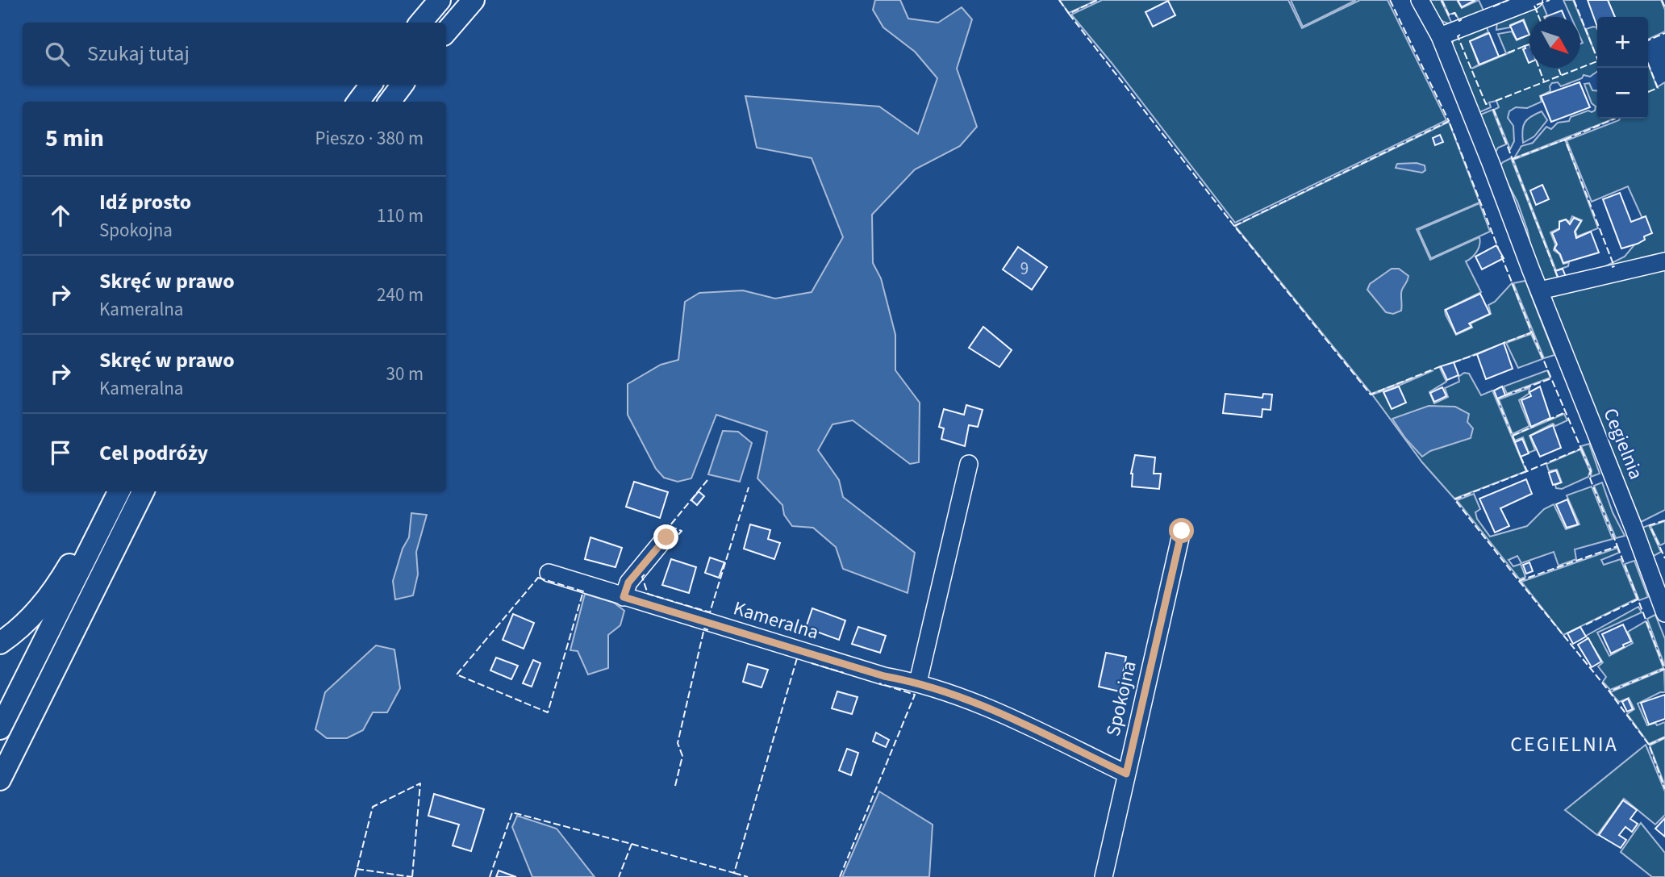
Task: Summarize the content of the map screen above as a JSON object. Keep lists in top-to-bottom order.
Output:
{
  "streets": {
    "street": ["Cegielnia", "Kameralna", "Spokojna"]
  },
  "crossings": [
    ["Kameralna", "Spokojna"]
  ],
  "districts": ["CEGIELNIA"],
  "house_numbers": ["9"],
  "north": "bottom right",
  "page": {
    "map_buttons": ["+", "−"],
    "search": "Szukaj tutaj",
    "heading": ["5 min", "Pieszo · 380 m"],
    "list": [
      ["Idź prosto", "Spokojna", "110 m"],
      ["Skręć w prawo", "Kameralna", "240 m"],
      ["Skręć w prawo", "Kameralna", "30 m"],
      "Cel podróży"
    ]
  }
}
